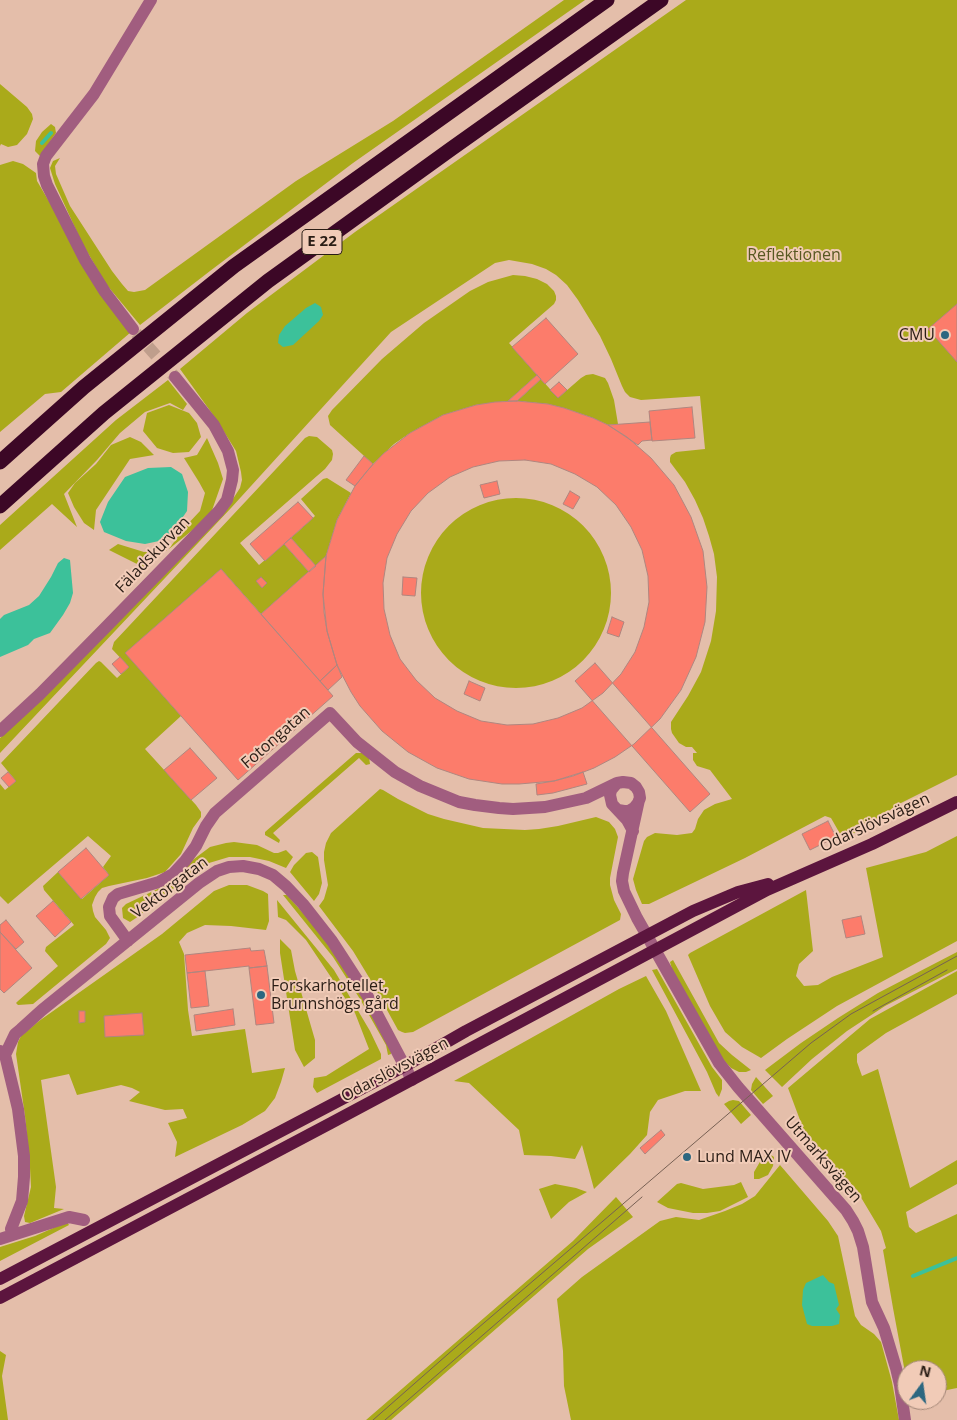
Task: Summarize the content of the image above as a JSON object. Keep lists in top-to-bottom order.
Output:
{
  "streets": {
    "highway": ["E 22"],
    "main road": ["Odarslövsvägen"],
    "street": [
      "Fäladskurvan",
      "Fotongatan",
      "Vektorgatan",
      "Utmarksvägen"
    ]
  },
  "crossings": [
    ["Fotongatan", "Vektorgatan"],
    ["Odarslövsvägen", "Vektorgatan"],
    ["Odarslövsvägen", "Utmarksvägen"]
  ],
  "parks": ["Reflektionen"],
  "places": ["CMU", "Forskarhotellet, Brunnshögs gård", "Lund MAX IV"],
  "north": "top"
}
